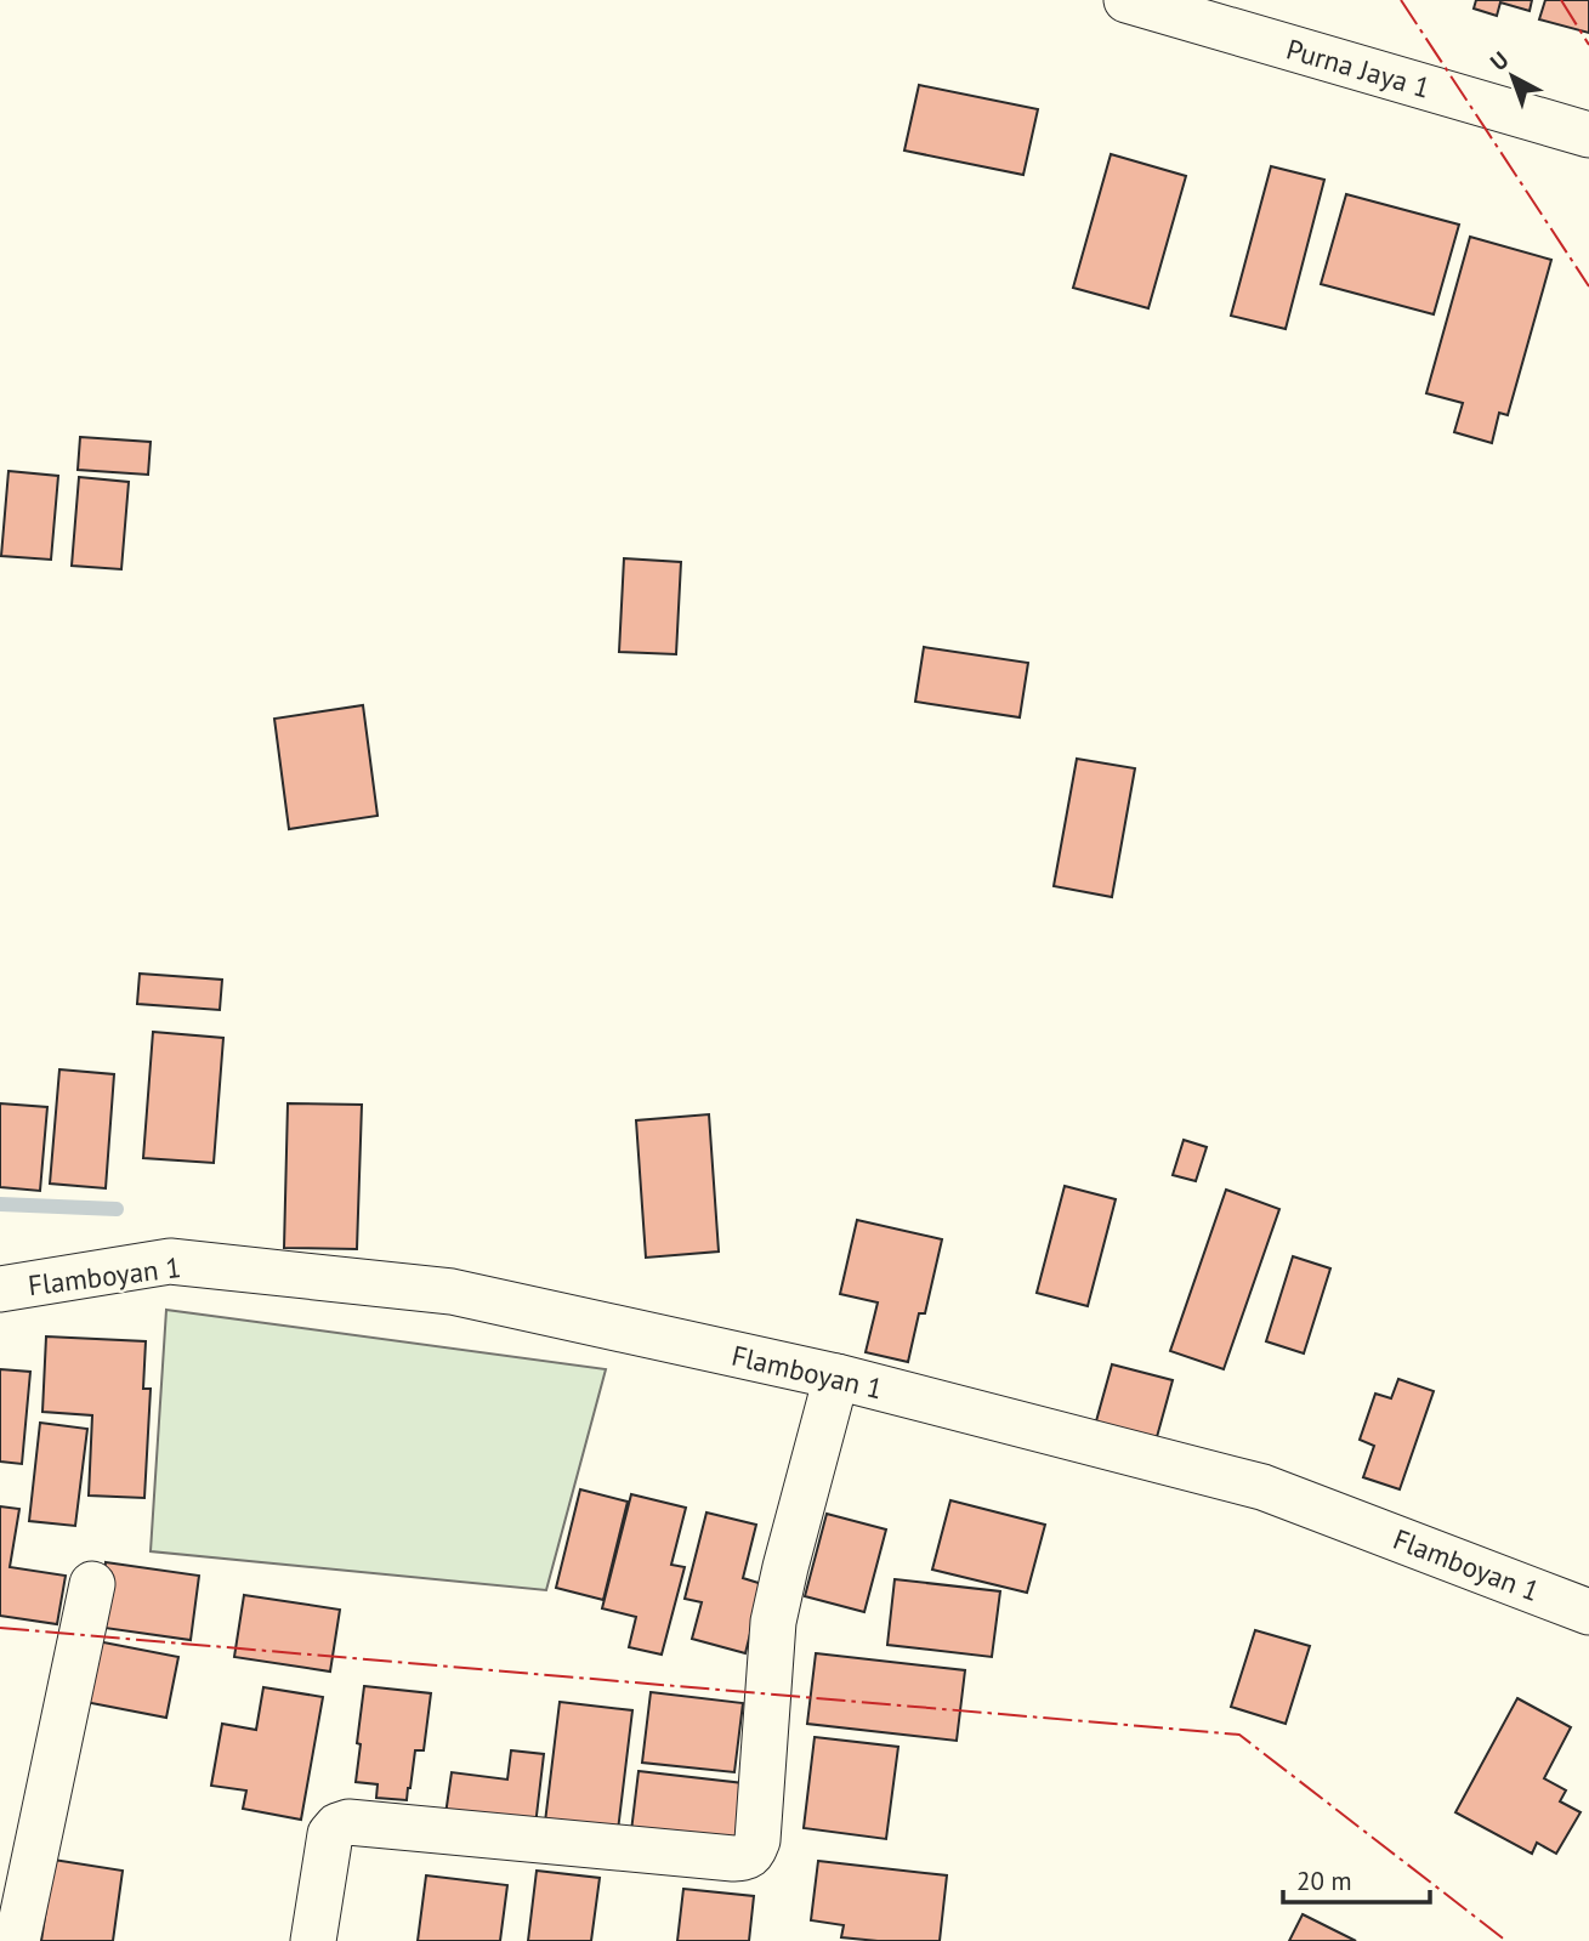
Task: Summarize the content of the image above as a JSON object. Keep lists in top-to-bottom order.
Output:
{
  "streets": {
    "street": ["Purna Jaya 1", "Flamboyan 1"]
  },
  "scale_bar": "20 m",
  "north": "top left"
}
